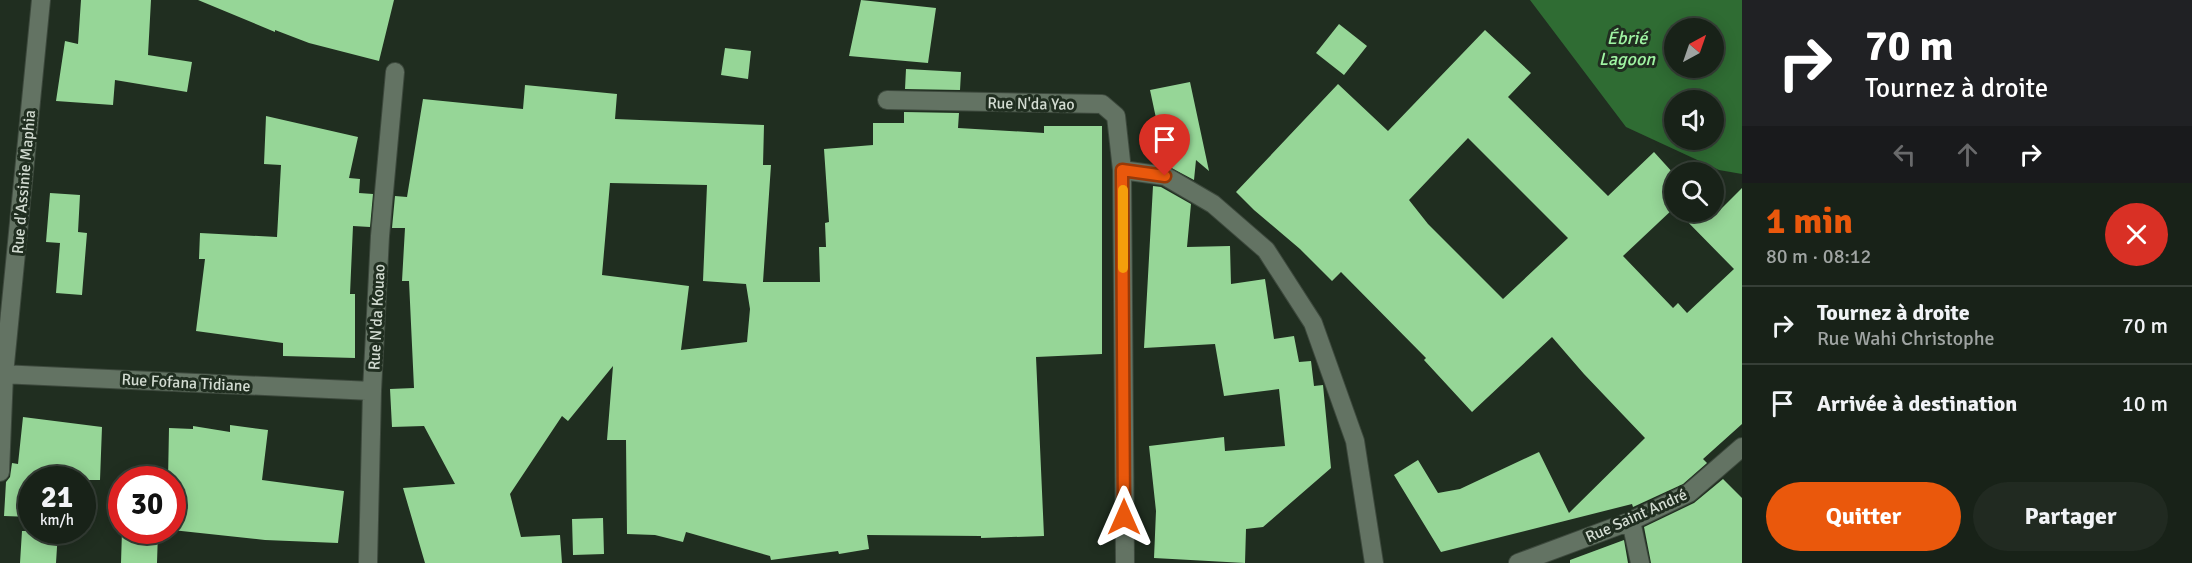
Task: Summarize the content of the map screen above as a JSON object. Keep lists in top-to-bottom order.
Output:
{
  "streets": {
    "street": [
      "Rue N'da Yao",
      "Rue d'Assinie Maphia",
      "Rue N'da Kouao",
      "Rue Fofana Tidiane",
      "Rue Saint André"
    ]
  },
  "crossings": [
    ["Rue d'Assinie Maphia", "Rue Fofana Tidiane"],
    ["Rue N'da Kouao", "Rue Fofana Tidiane"]
  ],
  "water": ["Ébrié Lagoon"],
  "north": "top right",
  "page": {
    "turn": ["70 m", "Tournez à droite"],
    "heading": ["1 min", "80 m · 08:12"],
    "list": [
      {
        "name": "Tournez à droite",
        "note": "Rue Wahi Christophe",
        "value": "70 m"
      },
      {
        "name": "Arrivée à destination",
        "value": "10 m"
      }
    ],
    "speed": "21 km/h",
    "limit": "30",
    "buttons": ["Quitter", "Partager"]
  }
}
